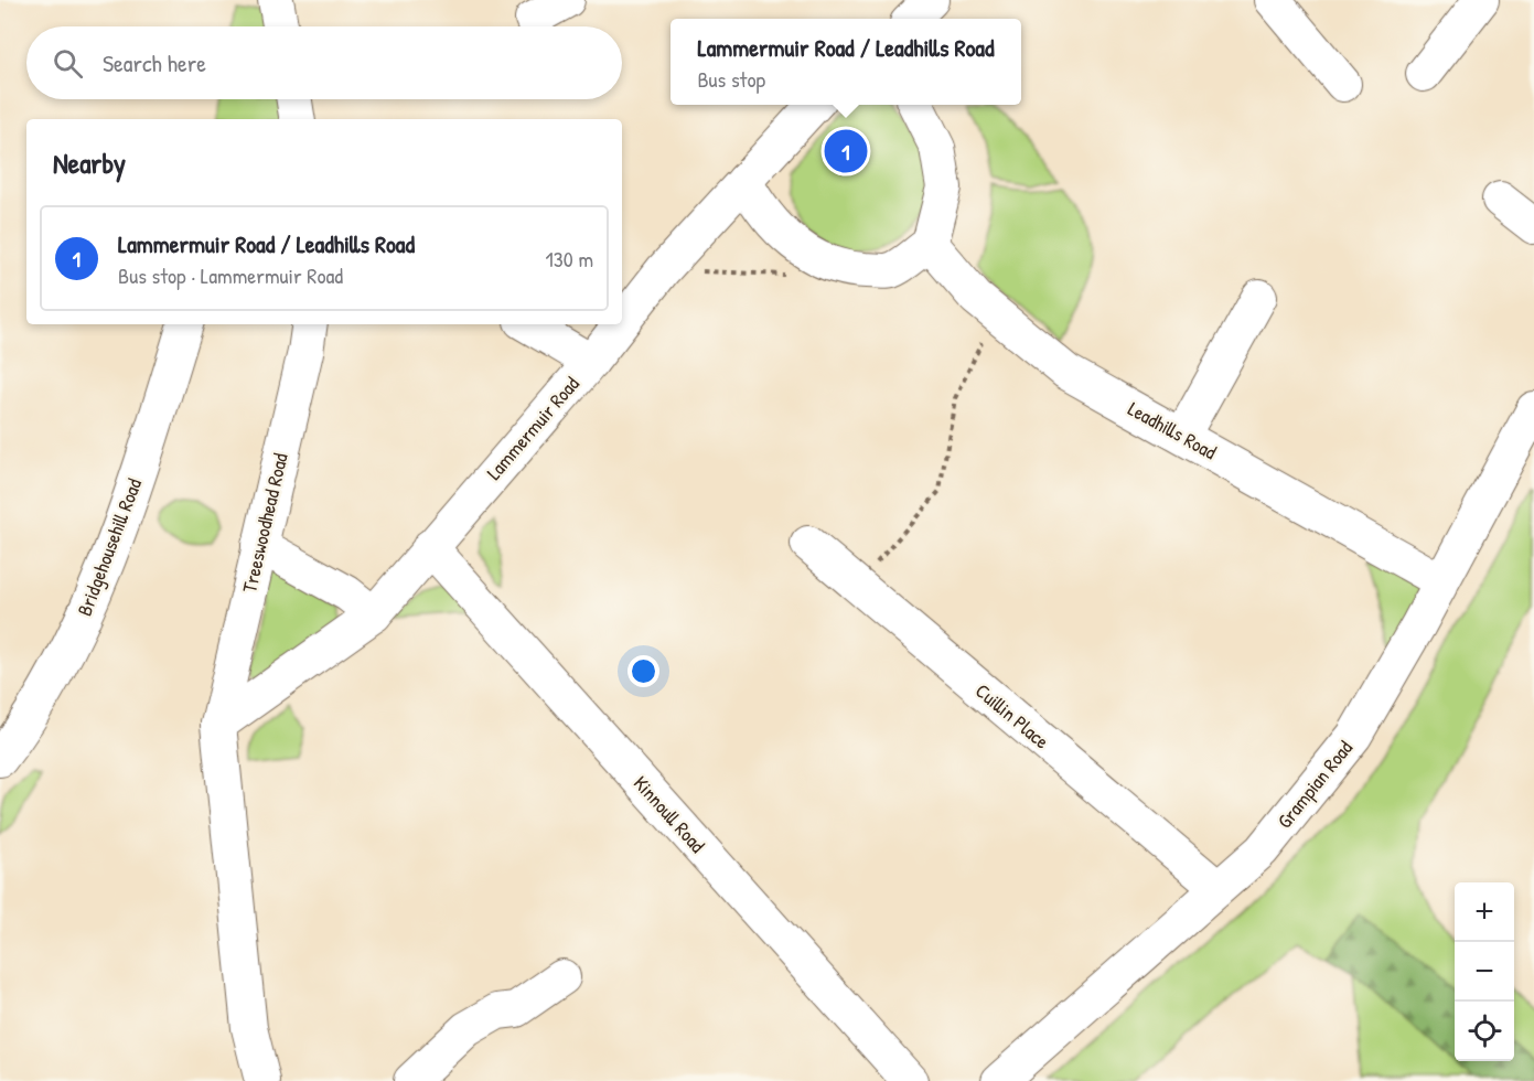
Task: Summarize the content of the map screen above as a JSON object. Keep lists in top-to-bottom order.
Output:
{
  "streets": {
    "street": [
      "Lammermuir Road",
      "Leadhills Road",
      "Treeswoodhead Road",
      "Bridgehousehill Road",
      "Cuillin Place",
      "Grampian Road",
      "Kinnoull Road"
    ]
  },
  "crossings": [
    ["Lammermuir Road", "Treeswoodhead Road"],
    ["Lammermuir Road", "Kinnoull Road"],
    ["Leadhills Road", "Grampian Road"],
    ["Cuillin Place", "Grampian Road"]
  ],
  "page": {
    "popup": ["Lammermuir Road / Leadhills Road", "Bus stop"],
    "search": "Search here",
    "heading": "Nearby",
    "pins": "1",
    "list": [
      {
        "mark": "1",
        "name": "Lammermuir Road / Leadhills Road",
        "note": "Bus stop · Lammermuir Road",
        "value": "130 m"
      }
    ],
    "map_buttons": ["+", "−"]
  }
}
